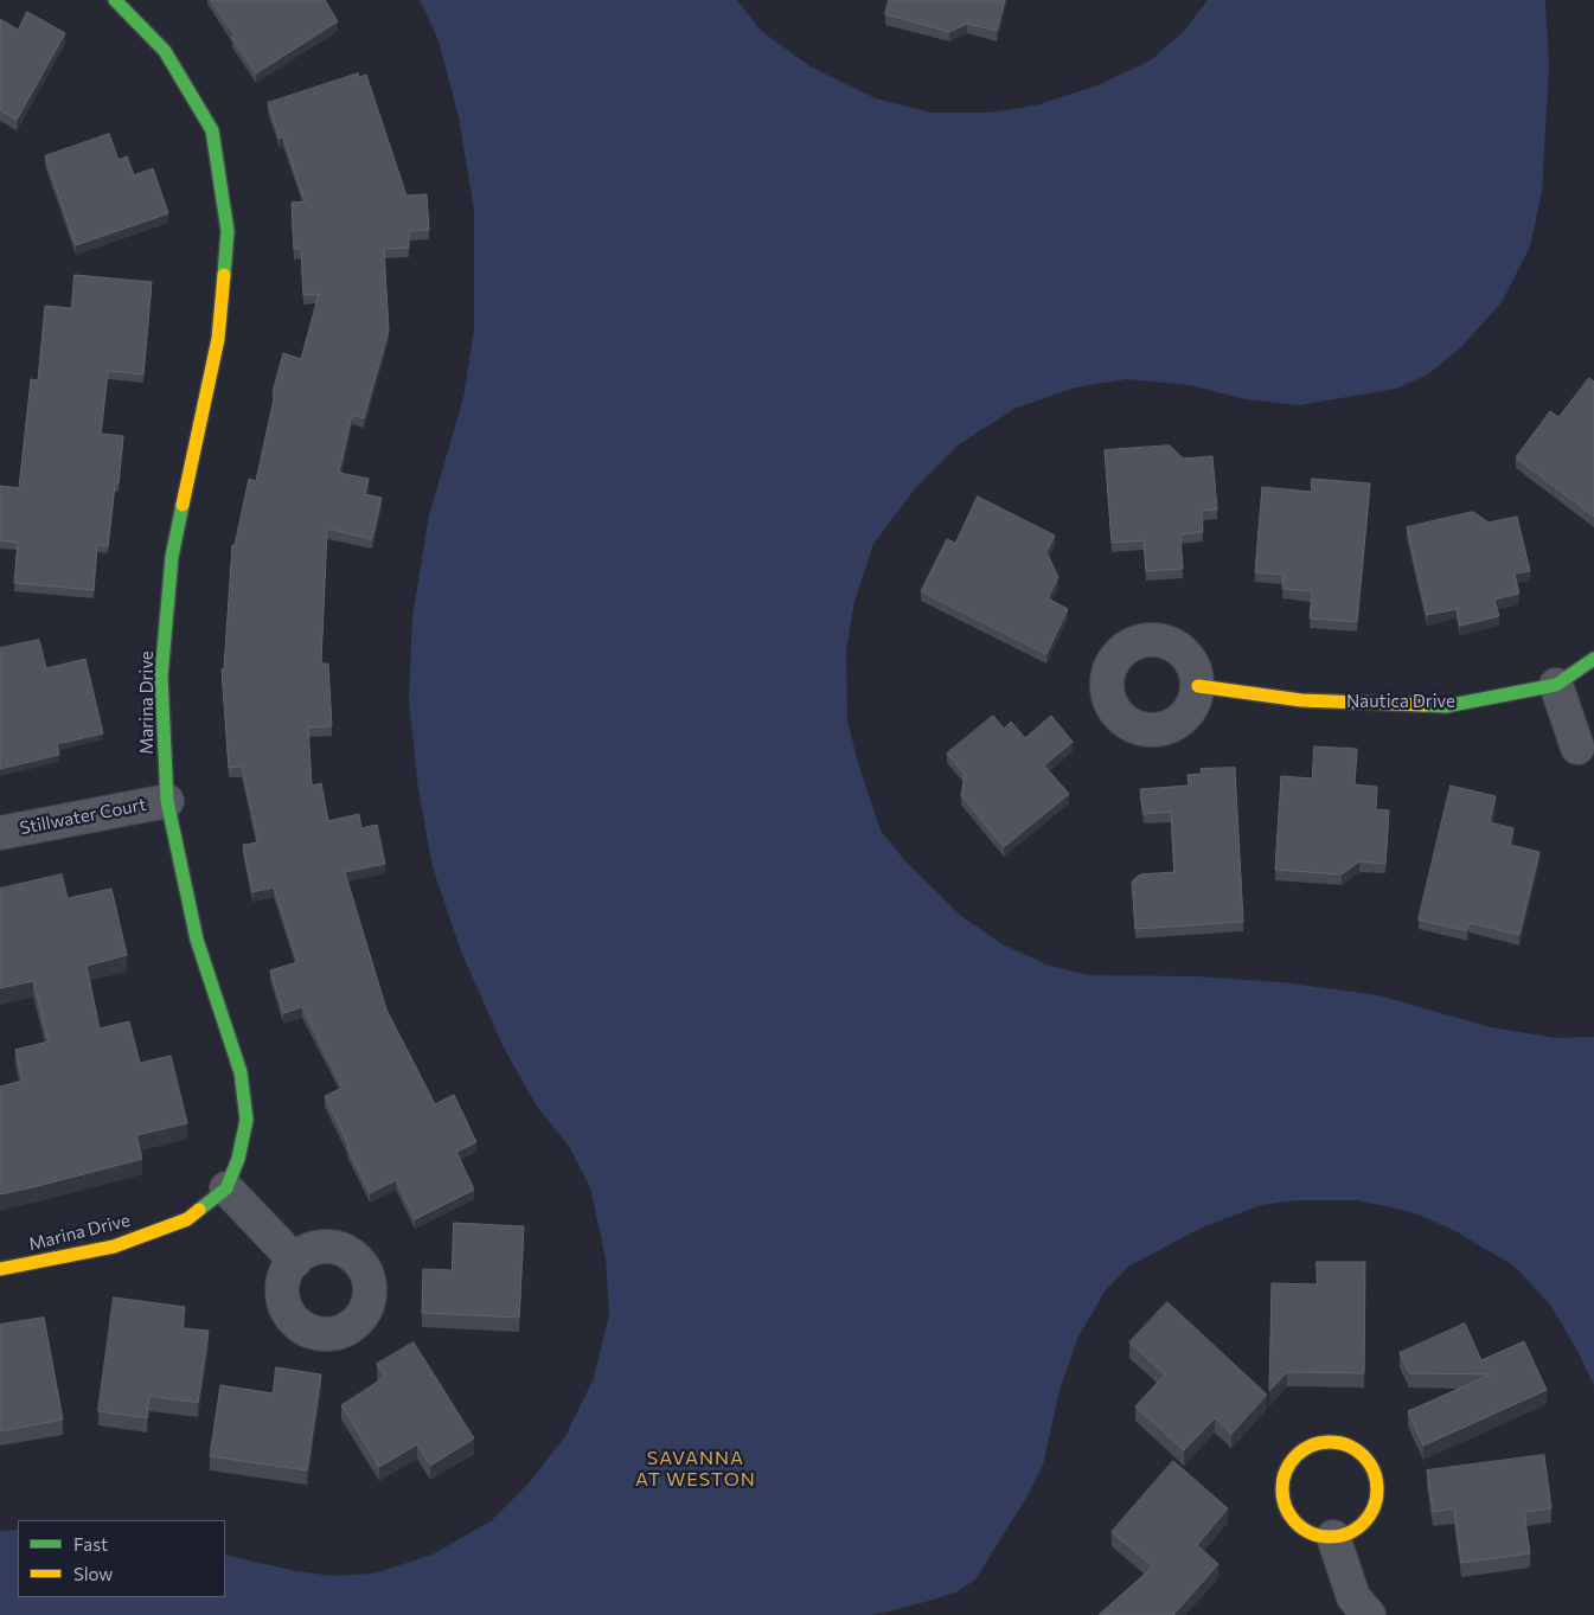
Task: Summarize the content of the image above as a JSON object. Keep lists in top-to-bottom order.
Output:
{
  "streets": {
    "street": ["Nautica Drive", "Marina Drive", "Stillwater Court"]
  },
  "crossings": [
    ["Marina Drive", "Stillwater Court"]
  ],
  "districts": ["SAVANNA AT WESTON"],
  "legend": ["Fast", "Slow"]
}
